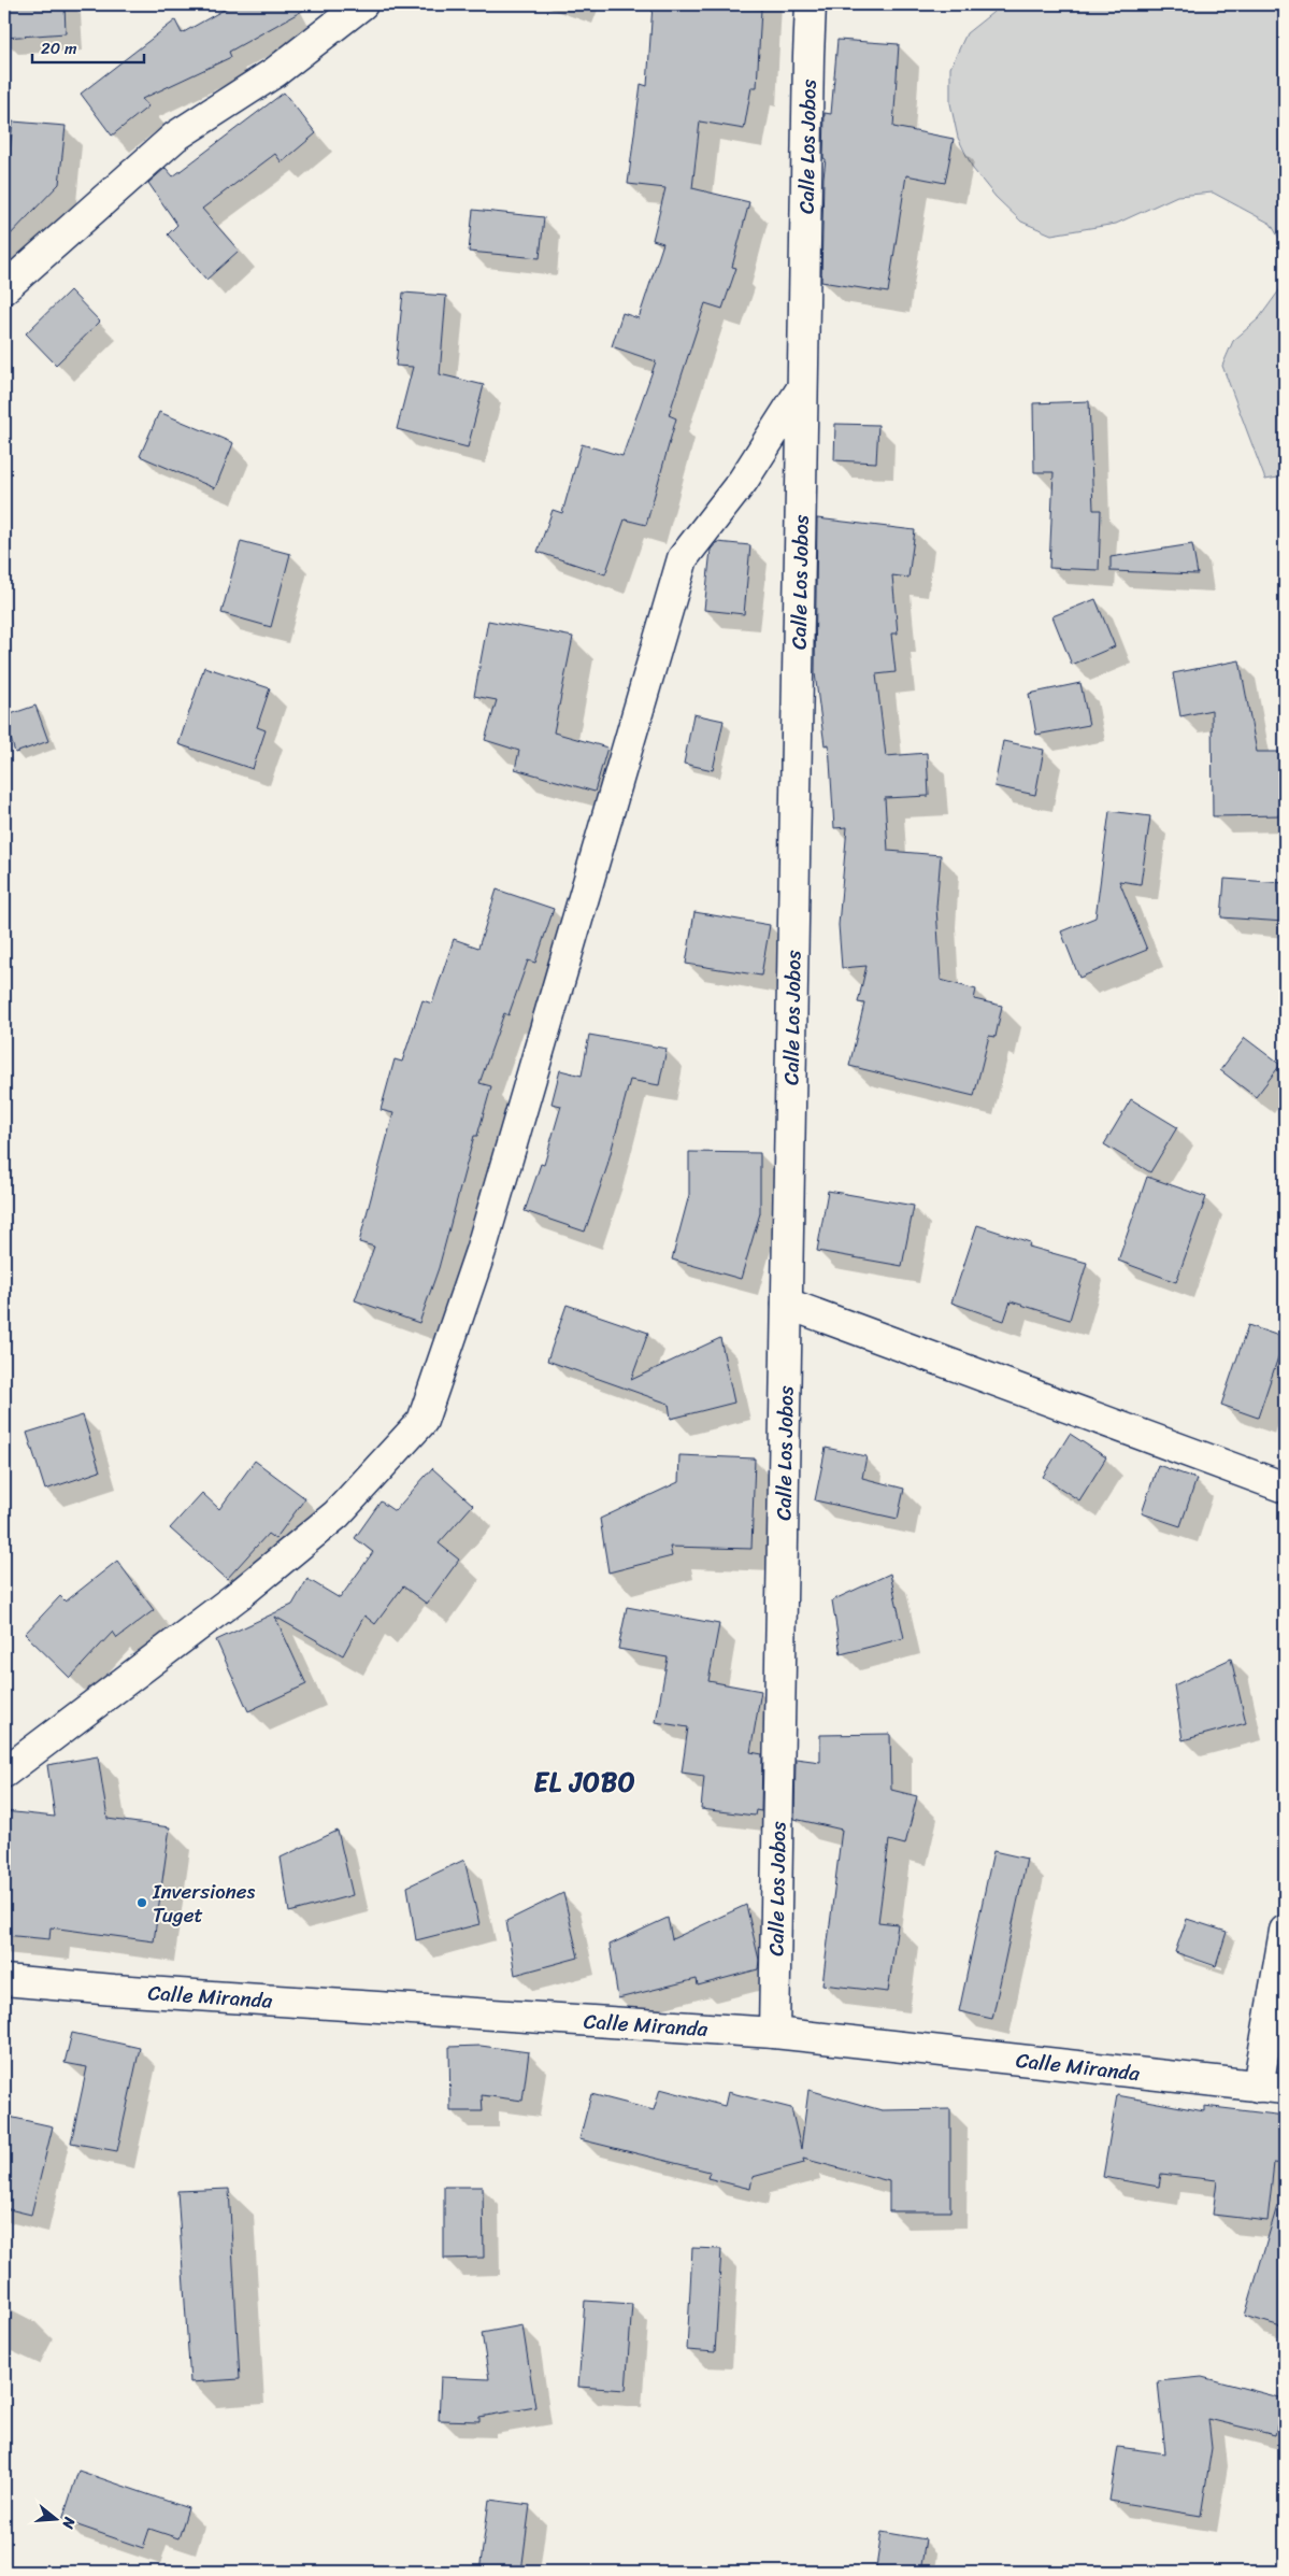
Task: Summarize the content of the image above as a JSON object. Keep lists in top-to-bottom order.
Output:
{
  "streets": {
    "street": ["Calle Los Jobos", "Calle Miranda"]
  },
  "crossings": [
    ["Calle Los Jobos", "Calle Miranda"]
  ],
  "districts": ["EL JOBO"],
  "places": ["Inversiones Tuget"],
  "scale_bar": "20 m",
  "north": "right"
}
